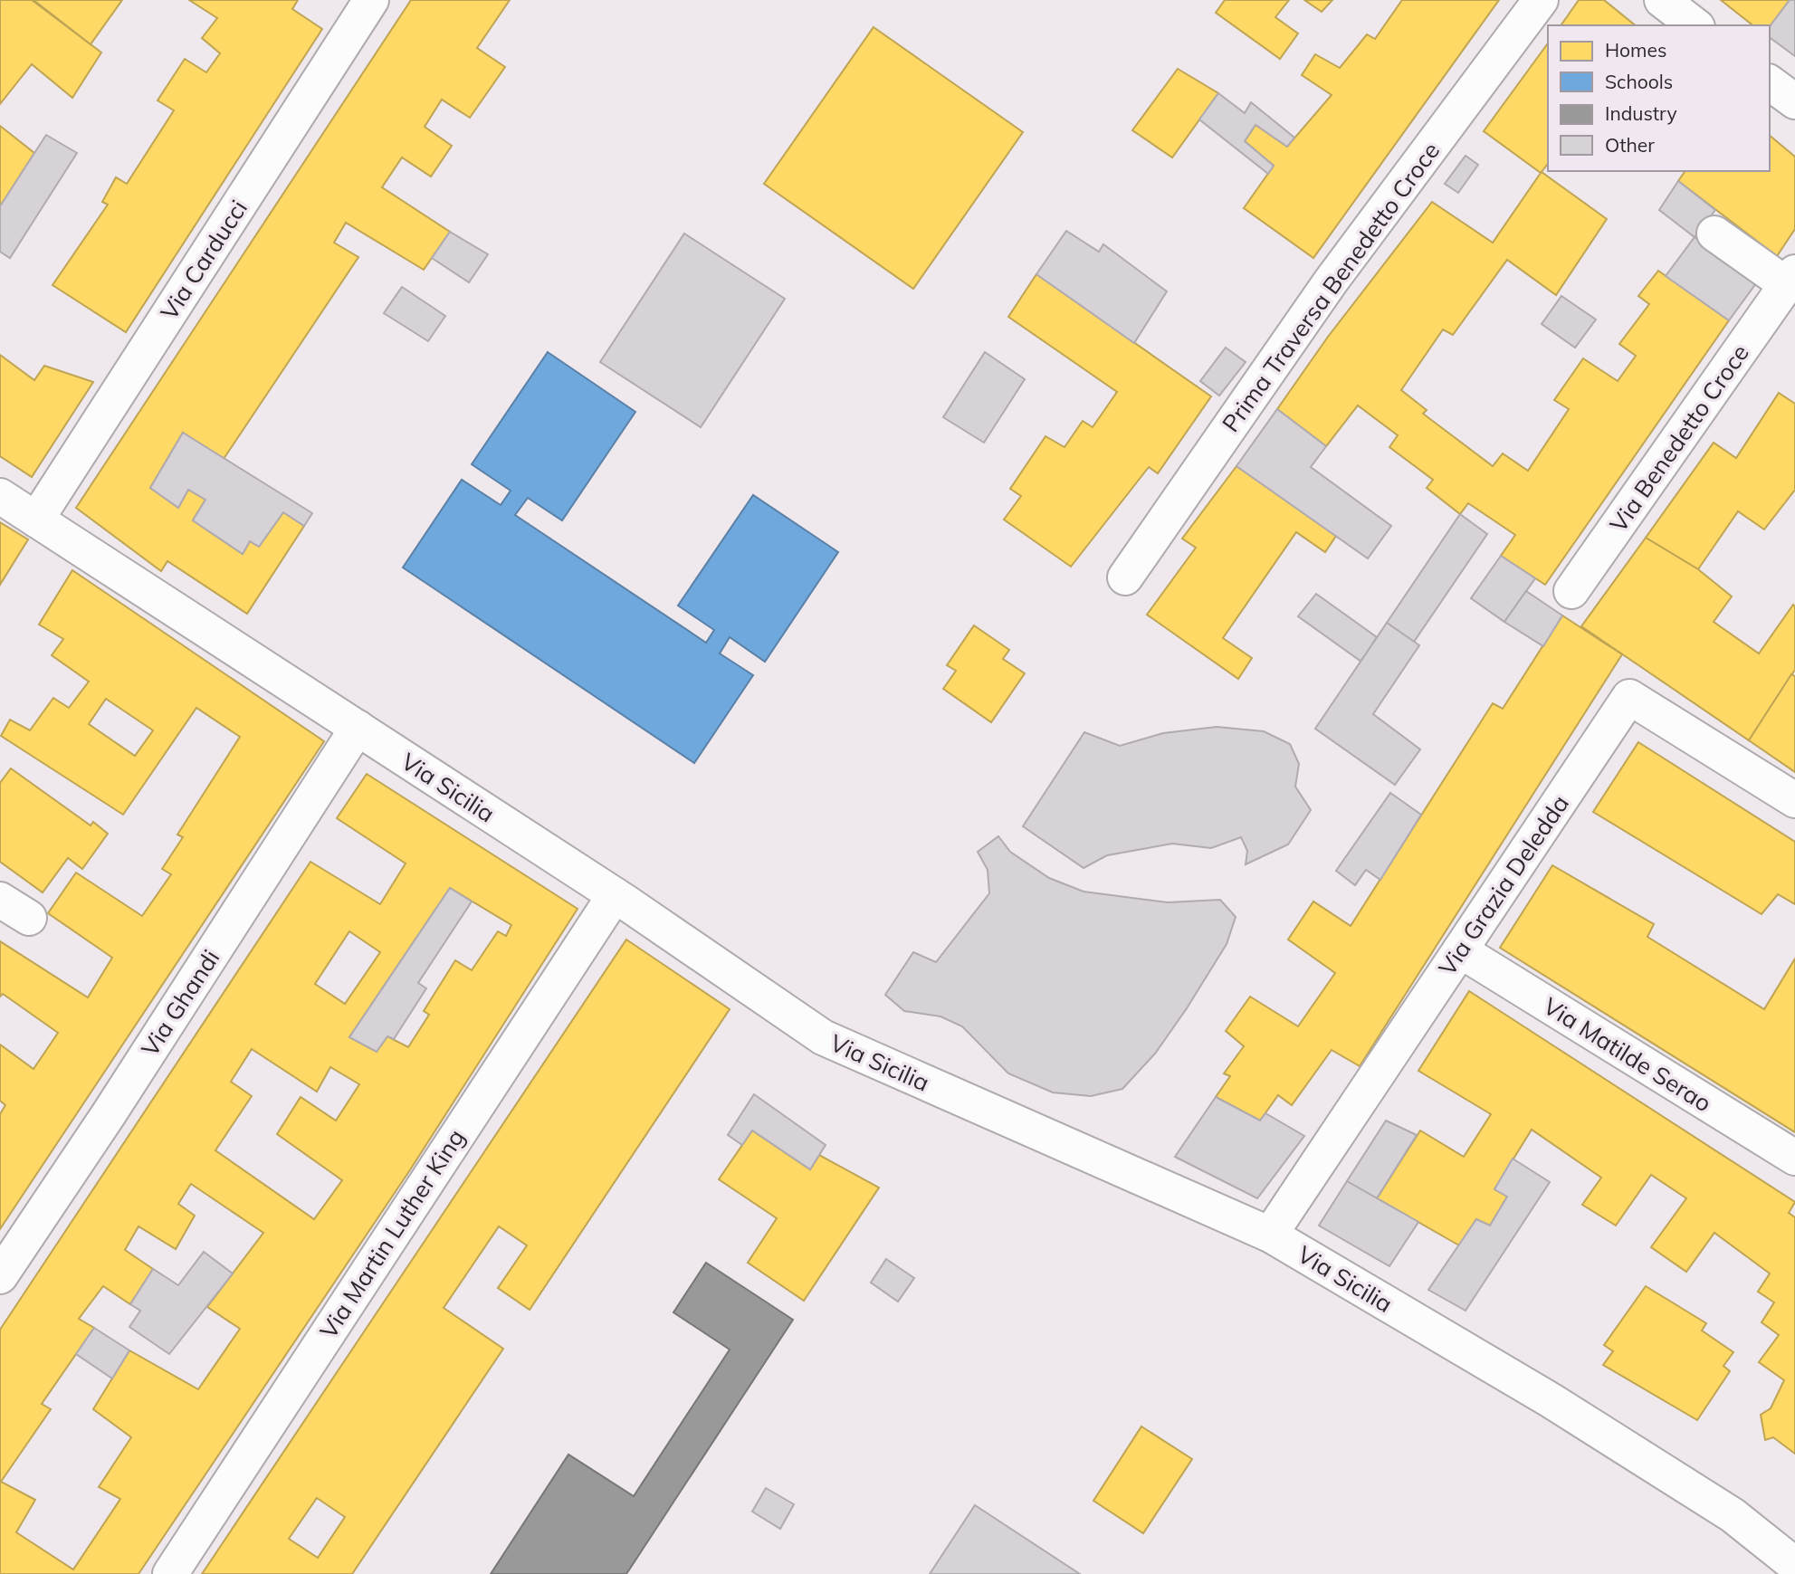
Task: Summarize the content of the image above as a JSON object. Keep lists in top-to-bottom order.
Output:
{
  "streets": {
    "street": [
      "Via Carducci",
      "Prima Traversa Benedetto Croce",
      "Via Benedetto Croce",
      "Via Sicilia",
      "Via Grazia Deledda",
      "Via Ghandi",
      "Via Matilde Serao",
      "Via Martin Luther King"
    ]
  },
  "crossings": [
    ["Via Carducci", "Via Sicilia"],
    ["Via Sicilia", "Via Grazia Deledda"],
    ["Via Sicilia", "Via Ghandi"],
    ["Via Sicilia", "Via Martin Luther King"],
    ["Via Grazia Deledda", "Via Matilde Serao"]
  ],
  "legend": [
    "Homes",
    "Schools",
    "Industry",
    "Other"
  ]
}
